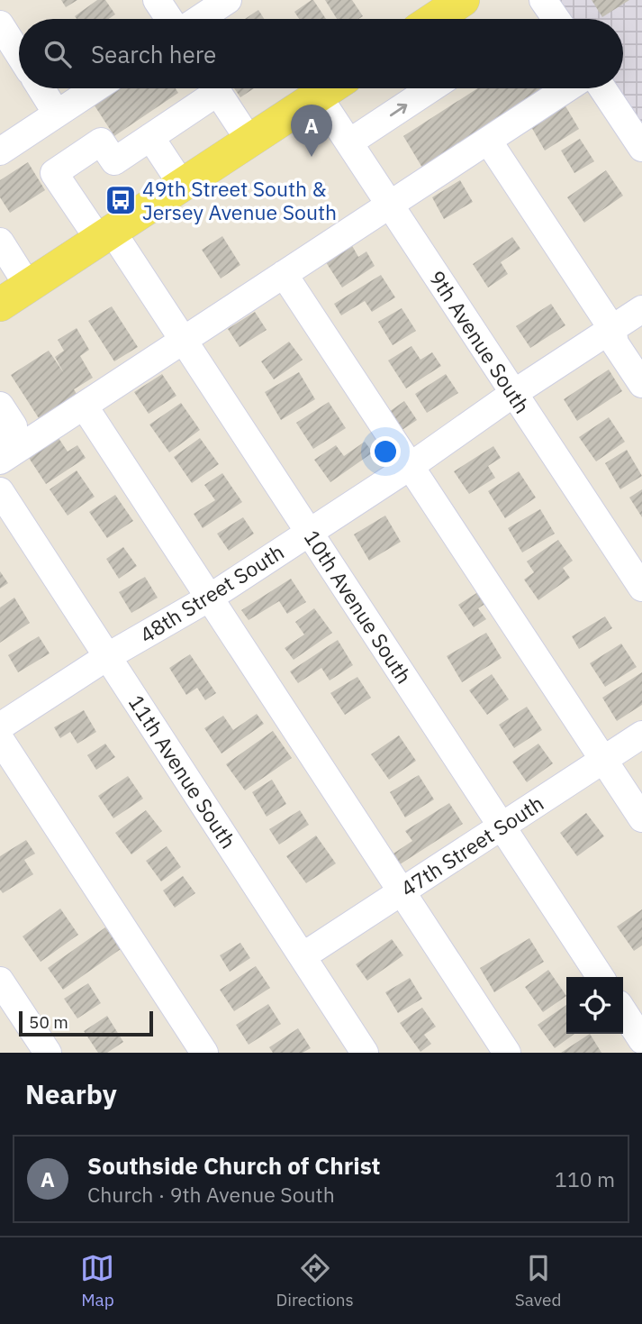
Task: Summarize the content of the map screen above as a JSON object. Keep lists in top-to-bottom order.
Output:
{
  "streets": {
    "street": [
      "9th Avenue South",
      "48th Street South",
      "10th Avenue South",
      "11th Avenue South",
      "47th Street South"
    ]
  },
  "crossings": [
    ["9th Avenue South", "48th Street South"],
    ["48th Street South", "10th Avenue South"],
    ["48th Street South", "11th Avenue South"],
    ["10th Avenue South", "47th Street South"],
    ["11th Avenue South", "47th Street South"]
  ],
  "places": {
    "bus stop": ["49th Street South & Jersey Avenue South"]
  },
  "scale_bar": "50 m",
  "page": {
    "search": "Search here",
    "pins": "A",
    "scale": "50 m",
    "heading": "Nearby",
    "list": [
      {
        "mark": "A",
        "name": "Southside Church of Christ",
        "note": "Church · 9th Avenue South",
        "value": "110 m"
      }
    ],
    "nav": ["Map", "Directions", "Saved"]
  }
}
